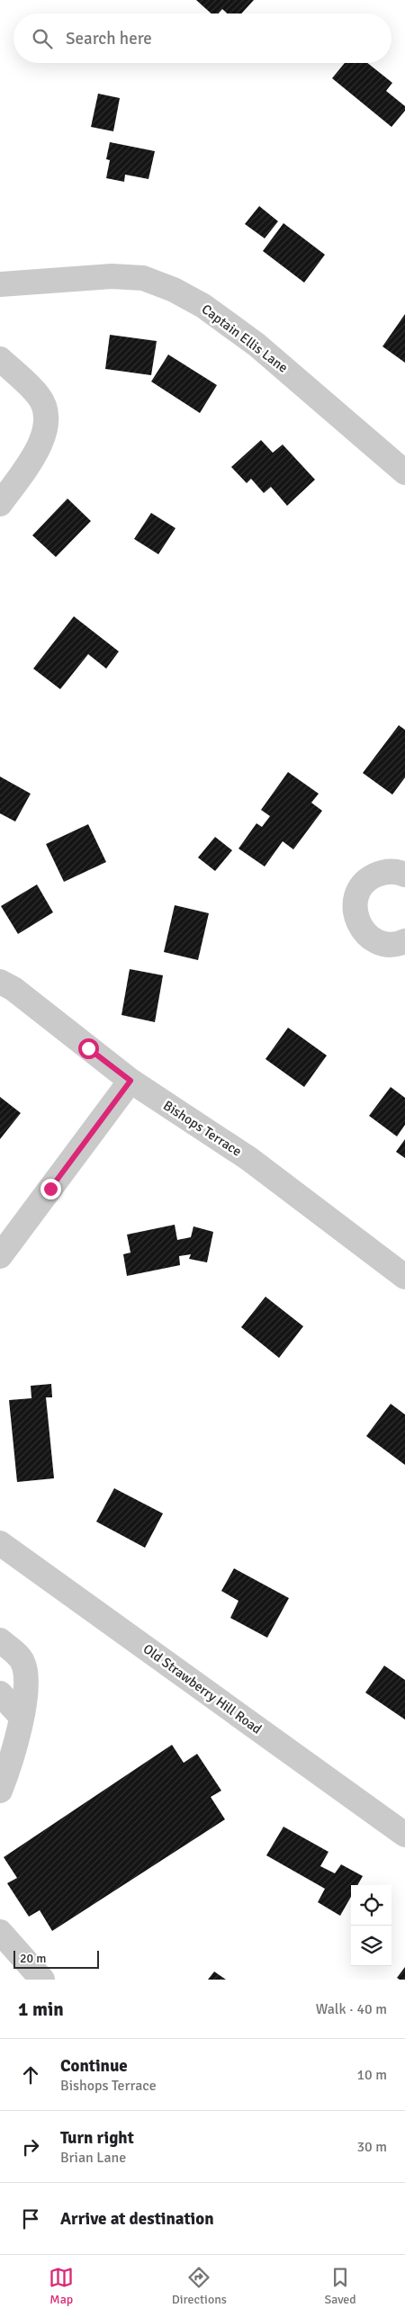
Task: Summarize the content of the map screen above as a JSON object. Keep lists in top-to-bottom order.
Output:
{
  "streets": {
    "street": ["Captain Ellis Lane", "Bishops Terrace", "Old Strawberry Hill Road"]
  },
  "scale_bar": "20 m",
  "page": {
    "search": "Search here",
    "scale": "20 m",
    "heading": ["1 min", "Walk · 40 m"],
    "list": [
      ["Continue", "Bishops Terrace", "10 m"],
      ["Turn right", "Brian Lane", "30 m"],
      "Arrive at destination"
    ],
    "nav": ["Map", "Directions", "Saved"]
  }
}
